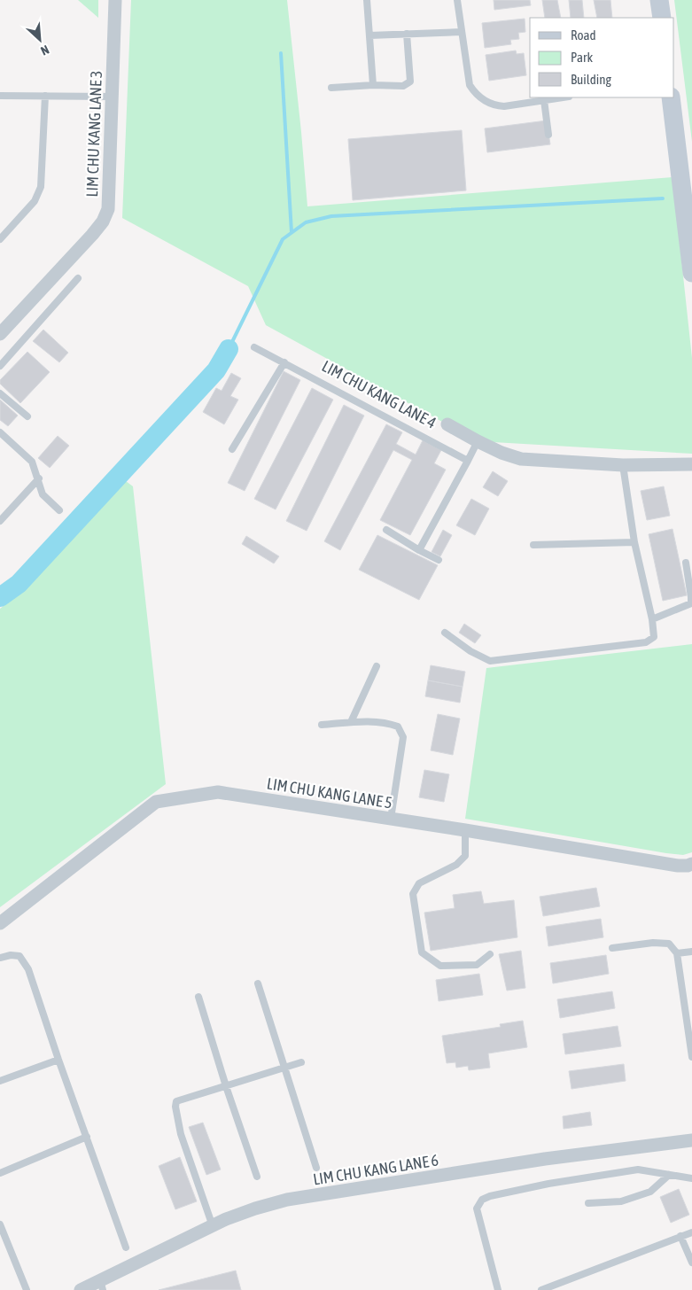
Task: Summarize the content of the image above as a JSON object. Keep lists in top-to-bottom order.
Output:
{
  "streets": {
    "street": [
      "LIM CHU KANG LANE 3",
      "LIM CHU KANG LANE 4",
      "LIM CHU KANG LANE 5",
      "LIM CHU KANG LANE 6"
    ]
  },
  "legend": ["Road", "Park", "Building"],
  "north": "bottom right"
}
